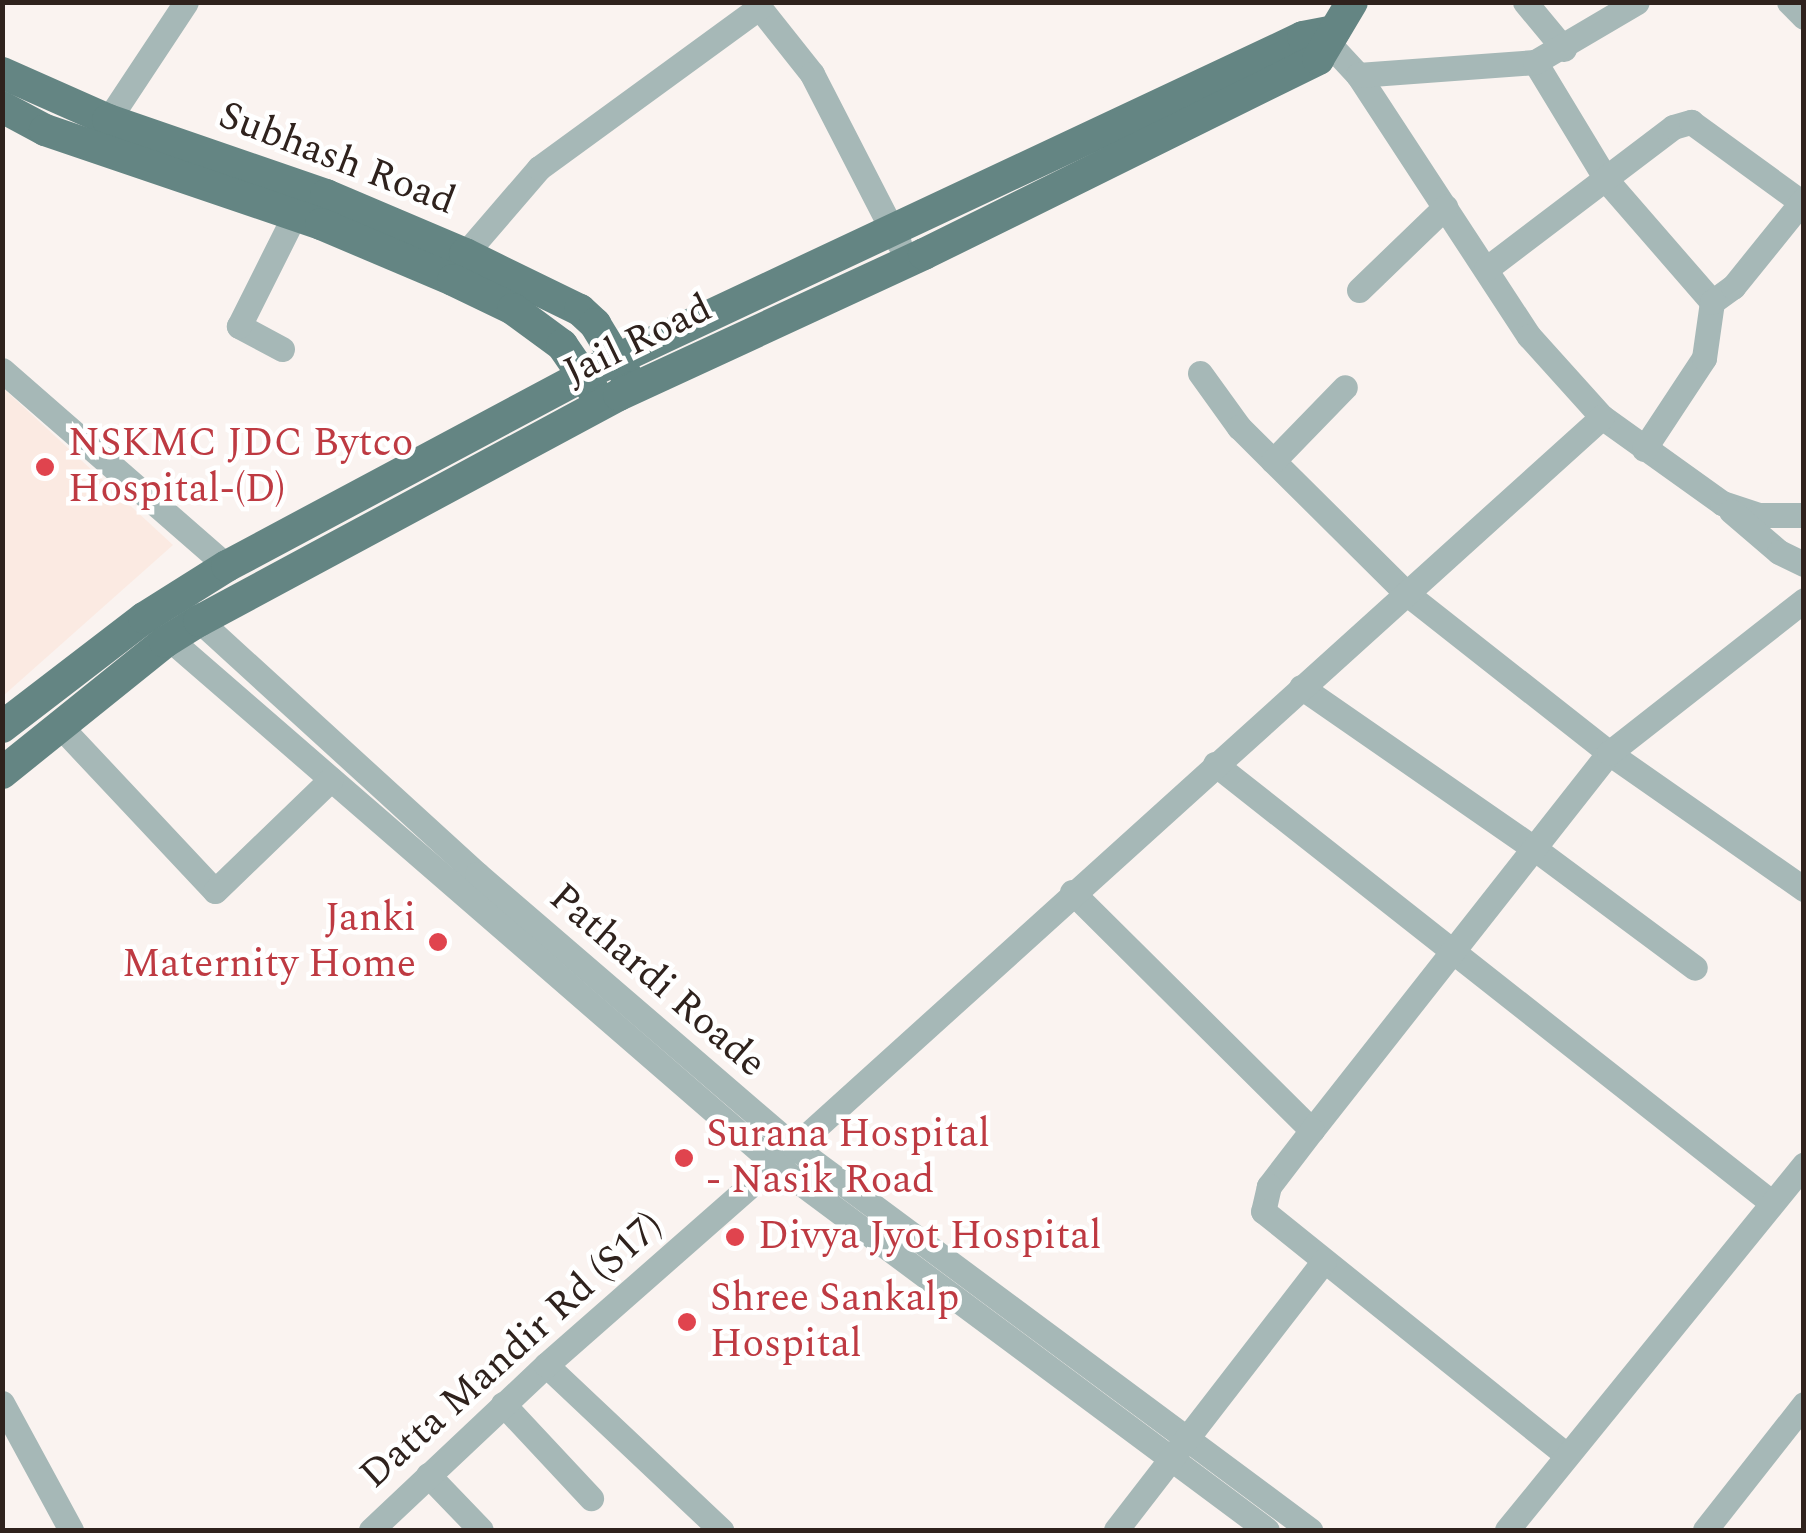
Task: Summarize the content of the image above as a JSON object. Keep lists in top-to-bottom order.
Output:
{
  "streets": {
    "main road": ["Subhash Road", "Jail Road"],
    "street": ["Pathardi Roade", "Datta Mandir Rd (S17)"]
  },
  "crossings": [
    ["Subhash Road", "Jail Road"],
    ["Jail Road", "Pathardi Roade"],
    ["Pathardi Roade", "Datta Mandir Rd (S17)"]
  ],
  "places": [
    "NSKMC JDC Bytco Hospital-(D)",
    "Janki Maternity Home",
    "Surana Hospital - Nasik Road",
    "Divya Jyot Hospital",
    "Shree Sankalp Hospital"
  ]
}
